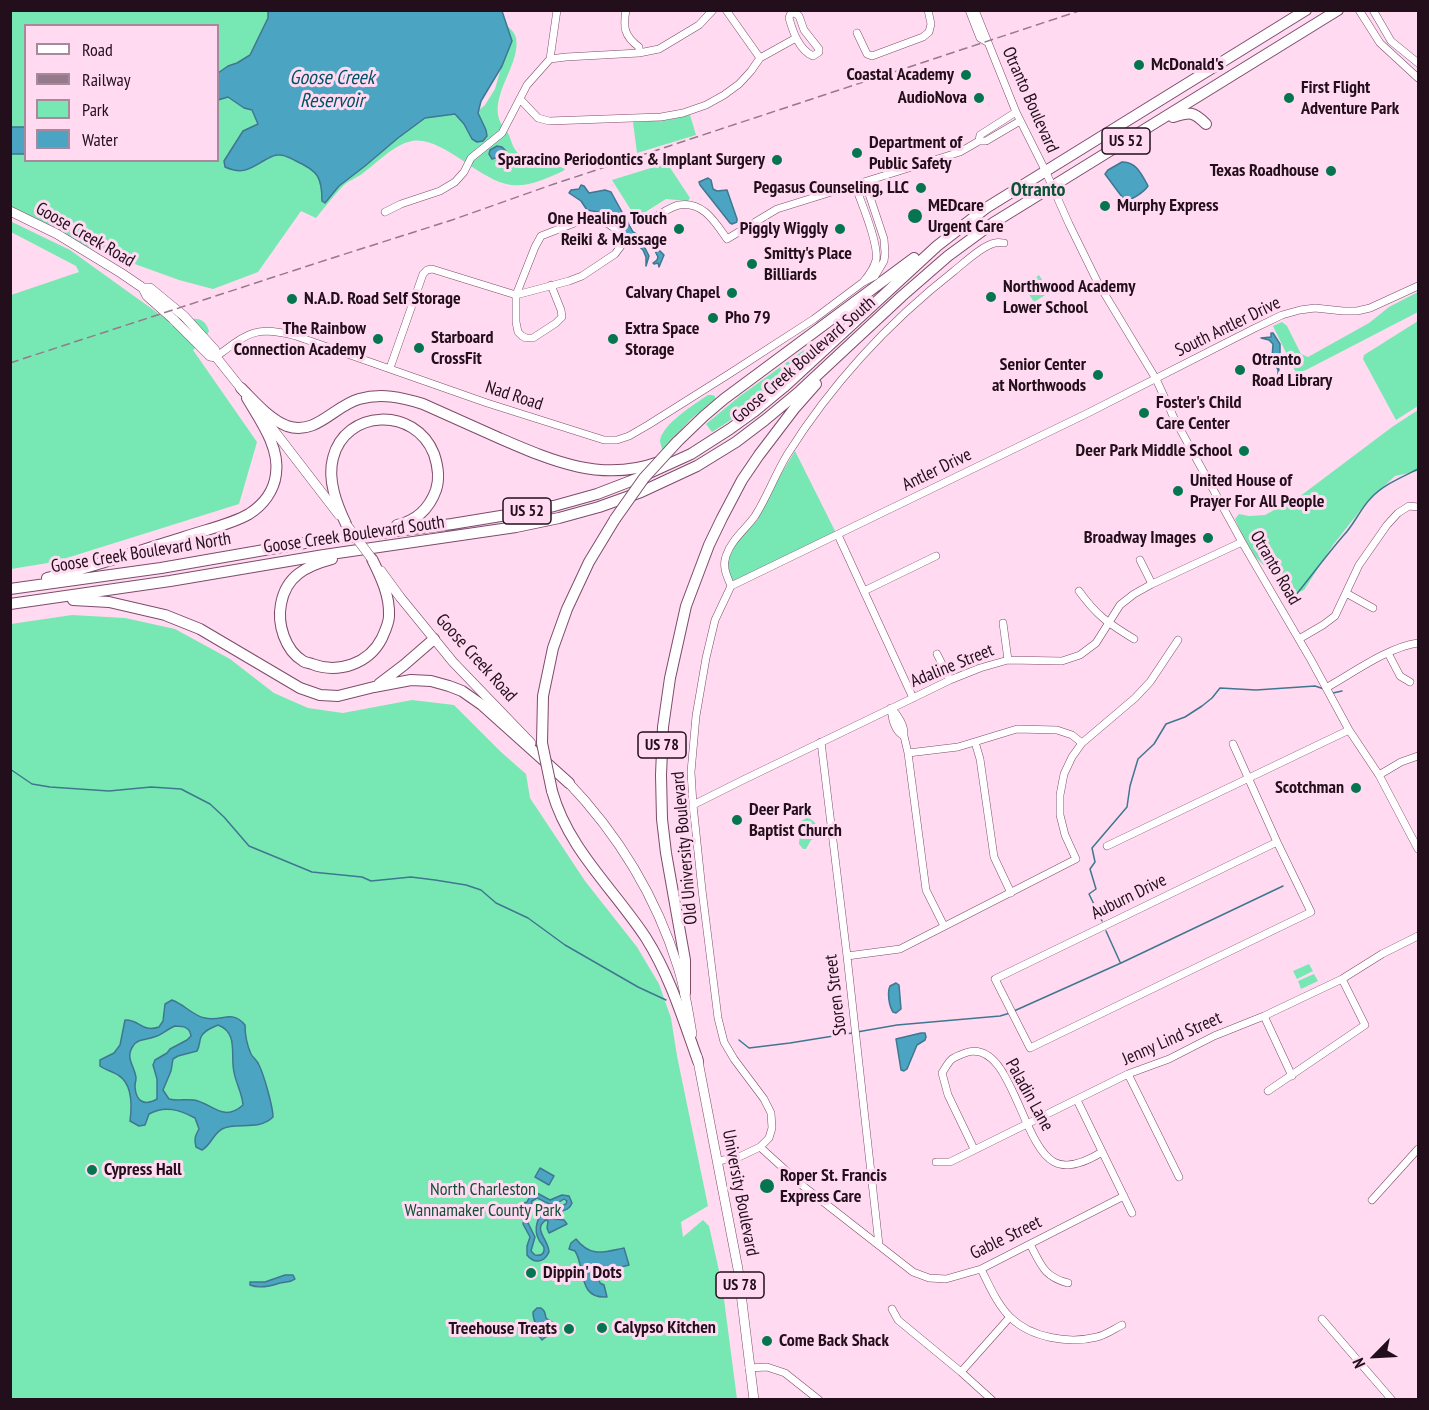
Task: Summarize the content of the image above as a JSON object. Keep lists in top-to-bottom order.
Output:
{
  "streets": {
    "highway": [
      "US 52",
      "Goose Creek Boulevard South",
      "Goose Creek Boulevard North",
      "US 78"
    ],
    "main road": ["Goose Creek Road", "University Boulevard"],
    "street": [
      "Otranto Boulevard",
      "South Antler Drive",
      "Nad Road",
      "Antler Drive",
      "Otranto Road",
      "Adaline Street",
      "Old University Boulevard",
      "Auburn Drive",
      "Storen Street",
      "Jenny Lind Street",
      "Paladin Lane",
      "Gable Street"
    ]
  },
  "crossings": [
    ["Otranto Boulevard", "Goose Creek Boulevard North"],
    ["Otranto Boulevard", "Otranto Road"],
    ["Goose Creek Road", "Nad Road"],
    ["Goose Creek Road", "US 78"],
    ["Goose Creek Road", "University Boulevard"],
    ["South Antler Drive", "Antler Drive"],
    ["South Antler Drive", "Otranto Road"],
    ["Goose Creek Boulevard South", "Otranto Road"],
    ["Goose Creek Boulevard South", "US 78"],
    ["Antler Drive", "Otranto Road"],
    ["Antler Drive", "Old University Boulevard"],
    ["Goose Creek Boulevard North", "Otranto Road"],
    ["Goose Creek Boulevard North", "US 78"],
    ["Otranto Road", "Adaline Street"],
    ["Adaline Street", "Old University Boulevard"],
    ["Adaline Street", "Storen Street"],
    ["US 78", "University Boulevard"],
    ["Old University Boulevard", "Gable Street"],
    ["Storen Street", "Gable Street"],
    ["Jenny Lind Street", "Paladin Lane"]
  ],
  "districts": ["Otranto"],
  "water": ["Goose Creek Reservoir"],
  "parks": ["North Charleston Wannamaker County Park"],
  "places": [
    "McDonald's",
    "Coastal Academy",
    "AudioNova",
    "First Flight Adventure Park",
    "Department of Public Safety",
    "Sparacino Periodontics & Implant Surgery",
    "Texas Roadhouse",
    "Pegasus Counseling, LLC",
    "Murphy Express",
    "MEDcare Urgent Care",
    "One Healing Touch Reiki & Massage",
    "Piggly Wiggly",
    "Smitty's Place Billiards",
    "Calvary Chapel",
    "Northwood Academy Lower School",
    "N.A.D. Road Self Storage",
    "Pho 79",
    "The Rainbow Connection Academy",
    "Extra Space Storage",
    "Starboard CrossFit",
    "Otranto Road Library",
    "Senior Center at Northwoods",
    "Foster's Child Care Center",
    "Deer Park Middle School",
    "United House of Prayer For All People",
    "Broadway Images",
    "Scotchman",
    "Deer Park Baptist Church",
    "Cypress Hall",
    "Roper St. Francis Express Care",
    "Dippin' Dots",
    "Calypso Kitchen",
    "Treehouse Treats",
    "Come Back Shack"
  ],
  "legend": [
    "Road",
    "Railway",
    "Park",
    "Water"
  ],
  "north": "bottom left"
}
